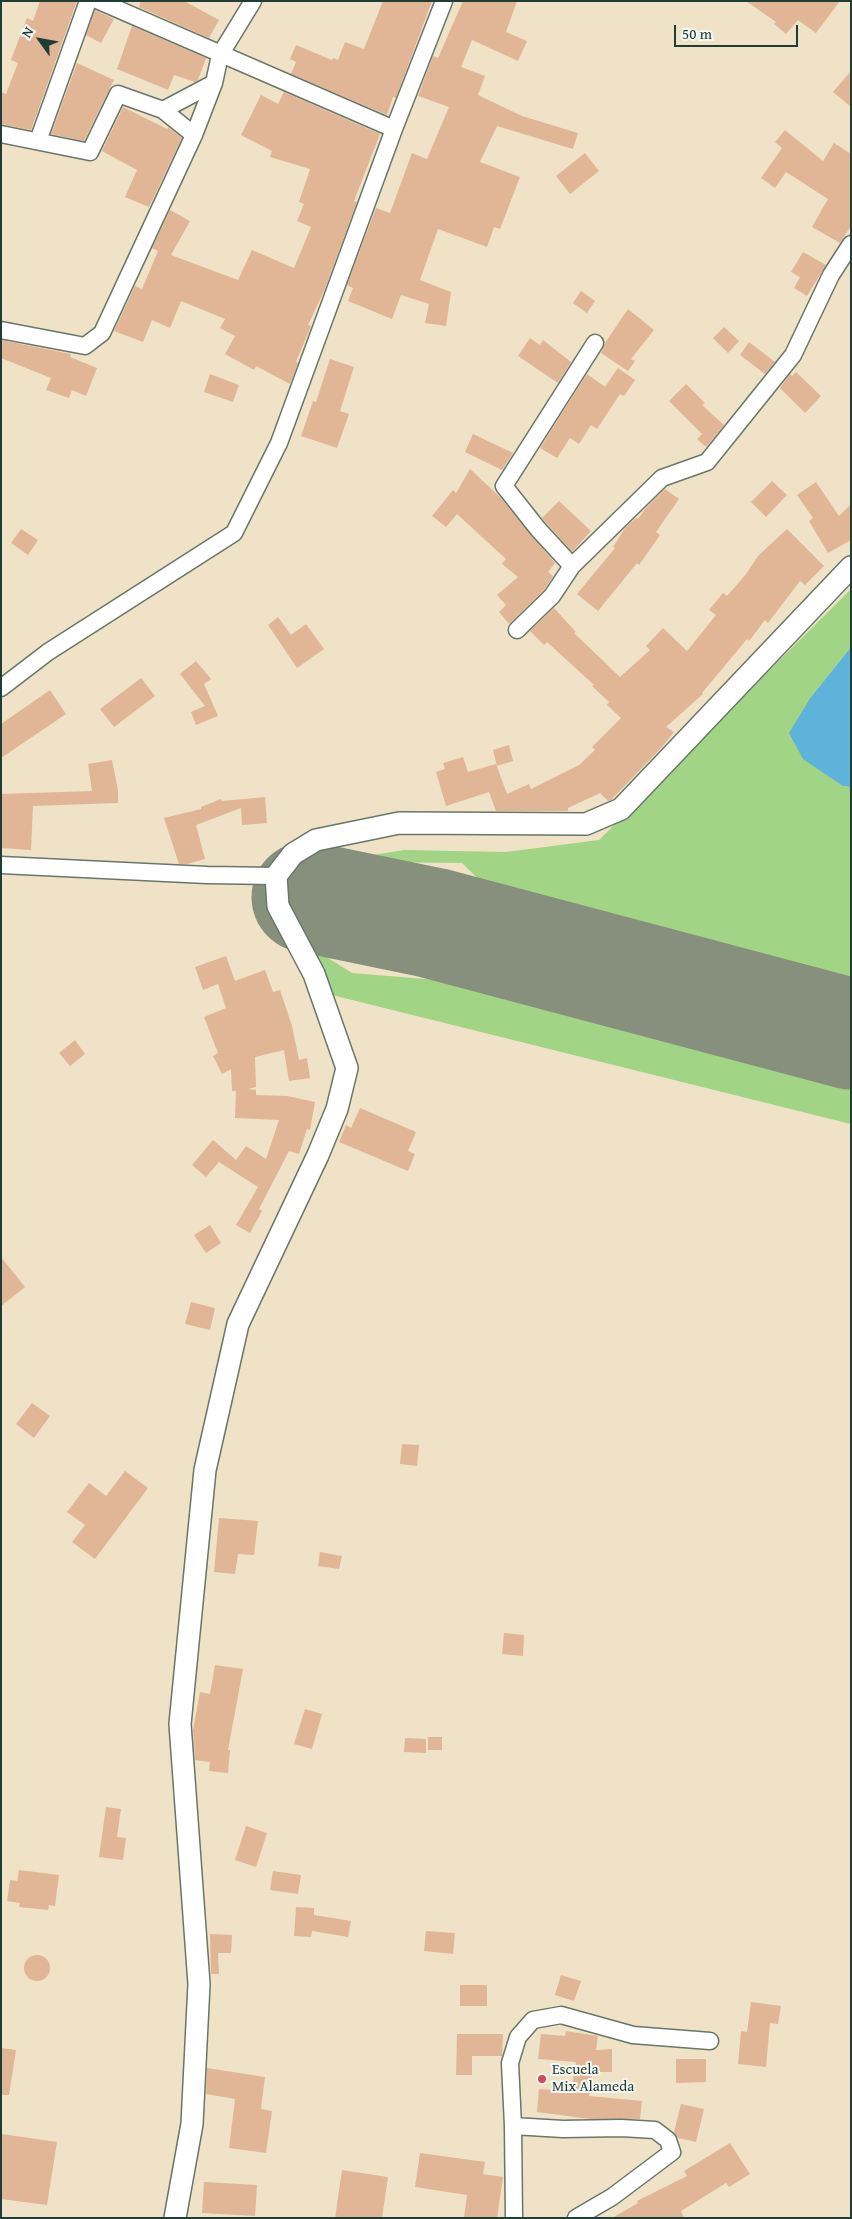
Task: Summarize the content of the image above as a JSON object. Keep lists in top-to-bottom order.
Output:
{
  "places": ["Escuela Mix Alameda"],
  "scale_bar": "50 m",
  "north": "top left"
}
